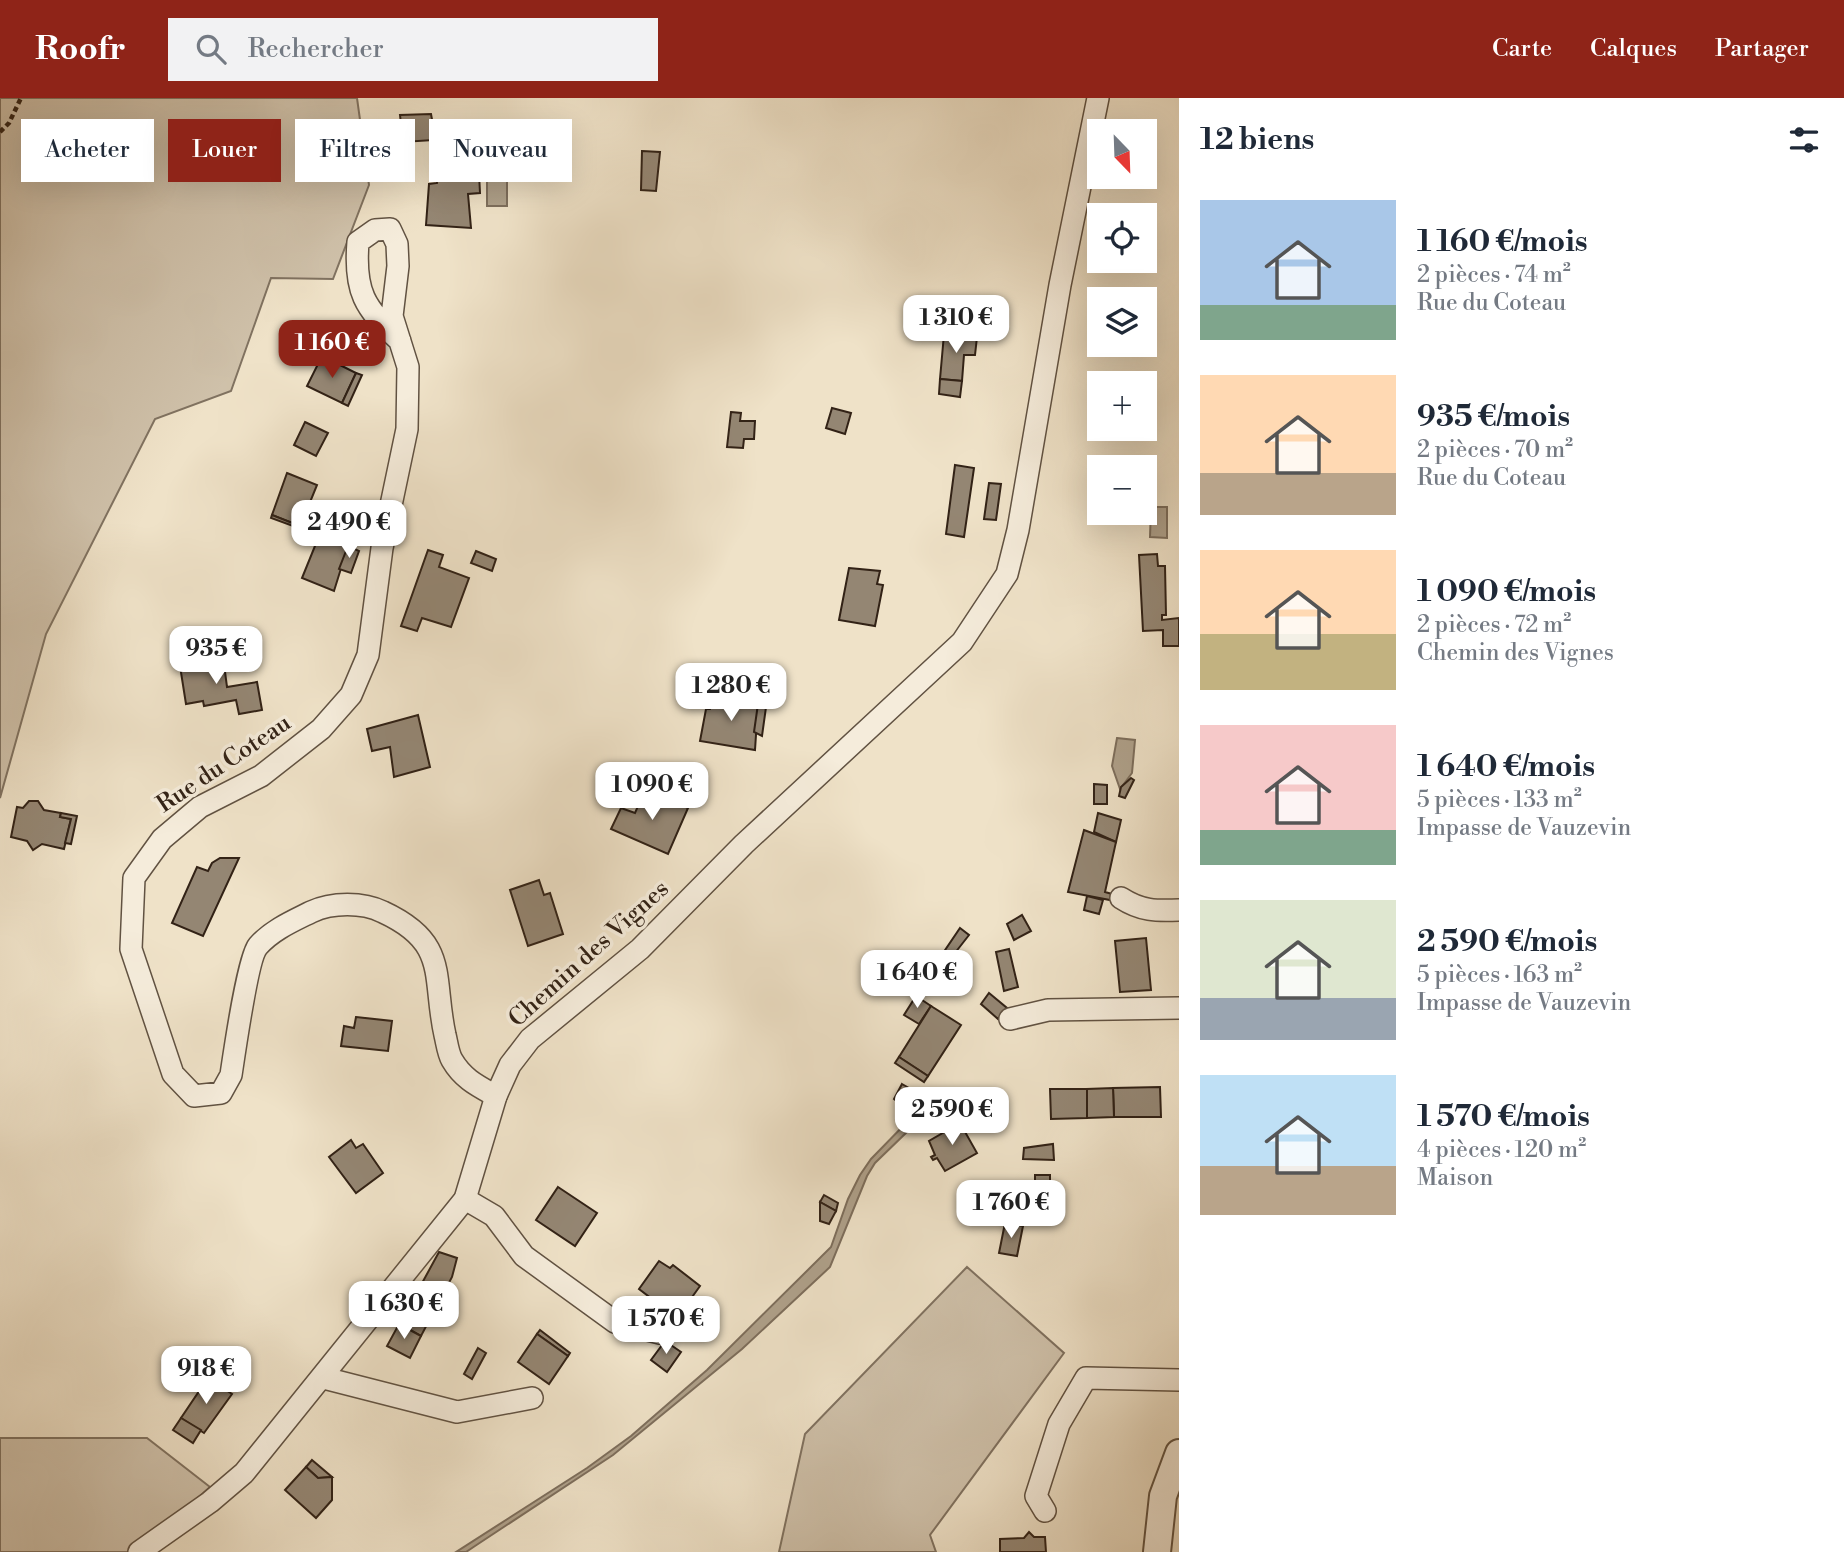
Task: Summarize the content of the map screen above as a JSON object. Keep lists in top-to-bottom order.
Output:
{
  "streets": {
    "street": ["Rue du Coteau", "Chemin des Vignes"]
  },
  "crossings": [
    ["Rue du Coteau", "Chemin des Vignes"]
  ],
  "north": "bottom right",
  "page": {
    "header": "Roofr",
    "search": "Rechercher",
    "nav": ["Carte", "Calques", "Partager"],
    "heading": "12 biens",
    "map_buttons": ["+", "−"],
    "chip": [
      "Acheter",
      "Louer",
      "Filtres",
      "Nouveau"
    ],
    "list": [
      {
        "name": "1 160 €/mois",
        "note": "2 pièces · 74 m² · Rue du Coteau"
      },
      {
        "name": "935 €/mois",
        "note": "2 pièces · 70 m² · Rue du Coteau"
      },
      {
        "name": "1 090 €/mois",
        "note": "2 pièces · 72 m² · Chemin des Vignes"
      },
      {
        "name": "1 640 €/mois",
        "note": "5 pièces · 133 m² · Impasse de Vauzevin"
      },
      {
        "name": "2 590 €/mois",
        "note": "5 pièces · 163 m² · Impasse de Vauzevin"
      },
      {
        "name": "1 570 €/mois",
        "note": "4 pièces · 120 m² · Maison"
      }
    ],
    "price": [
      "1 310 €",
      "1 160 €",
      "2 490 €",
      "935 €",
      "1 280 €",
      "1 090 €",
      "1 640 €",
      "2 590 €",
      "1 760 €",
      "1 630 €",
      "1 570 €",
      "918 €"
    ]
  }
}
